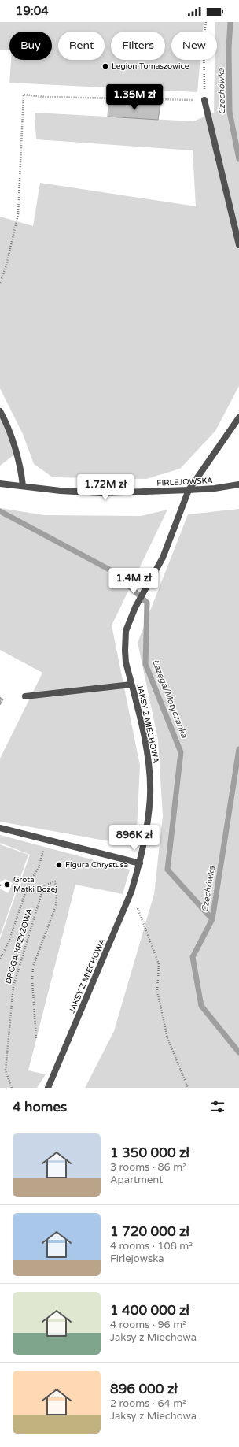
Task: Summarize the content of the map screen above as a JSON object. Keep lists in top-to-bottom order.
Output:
{
  "streets": {
    "street": ["FIRLEJOWSKA", "JAKSY Z MIECHOWA"],
    "path": ["DROGA KRZYŻOWA"]
  },
  "crossings": [
    ["FIRLEJOWSKA", "JAKSY Z MIECHOWA"]
  ],
  "water": ["Czechówka", "Łazęga/Motyczanka"],
  "places": ["Legion Tomaszowice", "Figura Chrystusa", "Grota Matki Bożej"],
  "page": {
    "status": "19:04",
    "chip": [
      "Buy",
      "Rent",
      "Filters",
      "New"
    ],
    "price": [
      "1.35M zł",
      "1.72M zł",
      "1.4M zł",
      "896K zł"
    ],
    "heading": "4 homes",
    "list": [
      {
        "name": "1 350 000 zł",
        "note": "3 rooms · 86 m² · Apartment"
      },
      {
        "name": "1 720 000 zł",
        "note": "4 rooms · 108 m² · Firlejowska"
      },
      {
        "name": "1 400 000 zł",
        "note": "4 rooms · 96 m² · Jaksy z Miechowa"
      },
      {
        "name": "896 000 zł",
        "note": "2 rooms · 64 m² · Jaksy z Miechowa"
      }
    ]
  }
}
